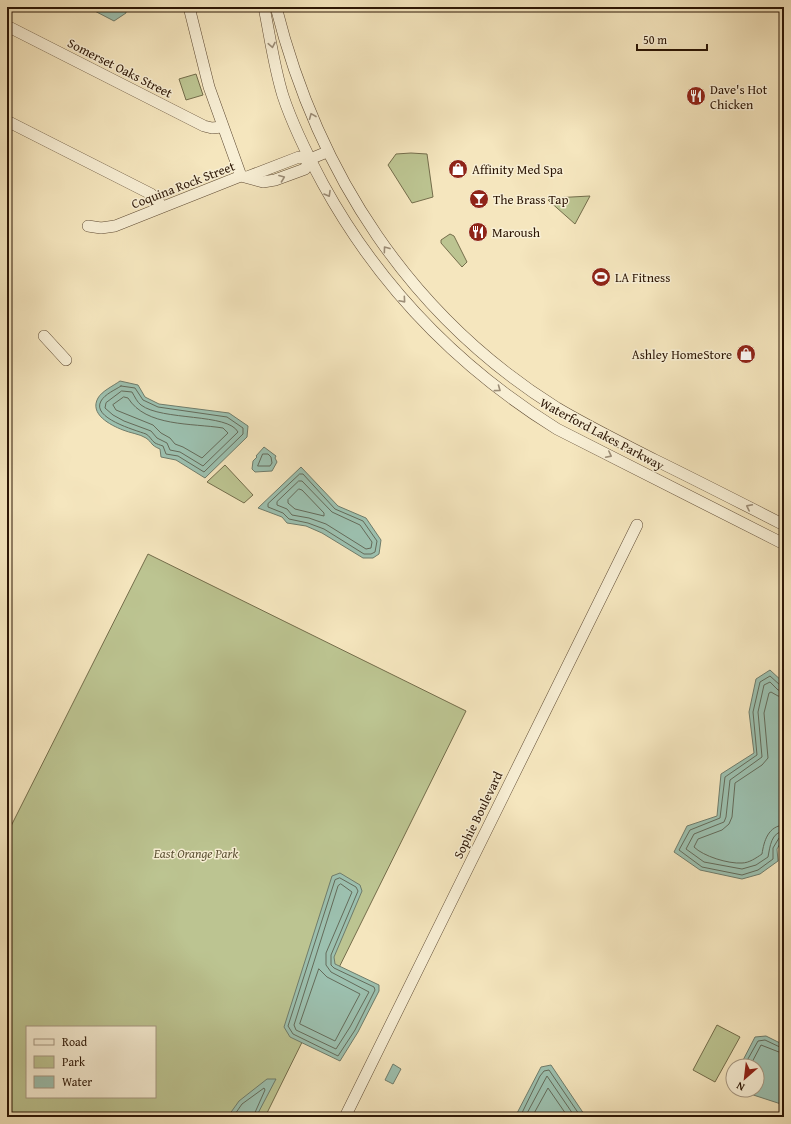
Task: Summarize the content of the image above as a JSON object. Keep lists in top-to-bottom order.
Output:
{
  "streets": {
    "street": [
      "Somerset Oaks Street",
      "Coquina Rock Street",
      "Waterford Lakes Parkway",
      "Sophie Boulevard"
    ]
  },
  "crossings": [
    ["Coquina Rock Street", "Waterford Lakes Parkway"]
  ],
  "parks": ["East Orange Park"],
  "places": {
    "restaurant": ["Dave's Hot Chicken", "Maroush"],
    "shop": ["Affinity Med Spa", "Ashley HomeStore"],
    "bar": ["The Brass Tap"],
    "sports": ["LA Fitness"]
  },
  "legend": ["Road", "Park", "Water"],
  "scale_bar": "50 m",
  "north": "bottom left"
}
